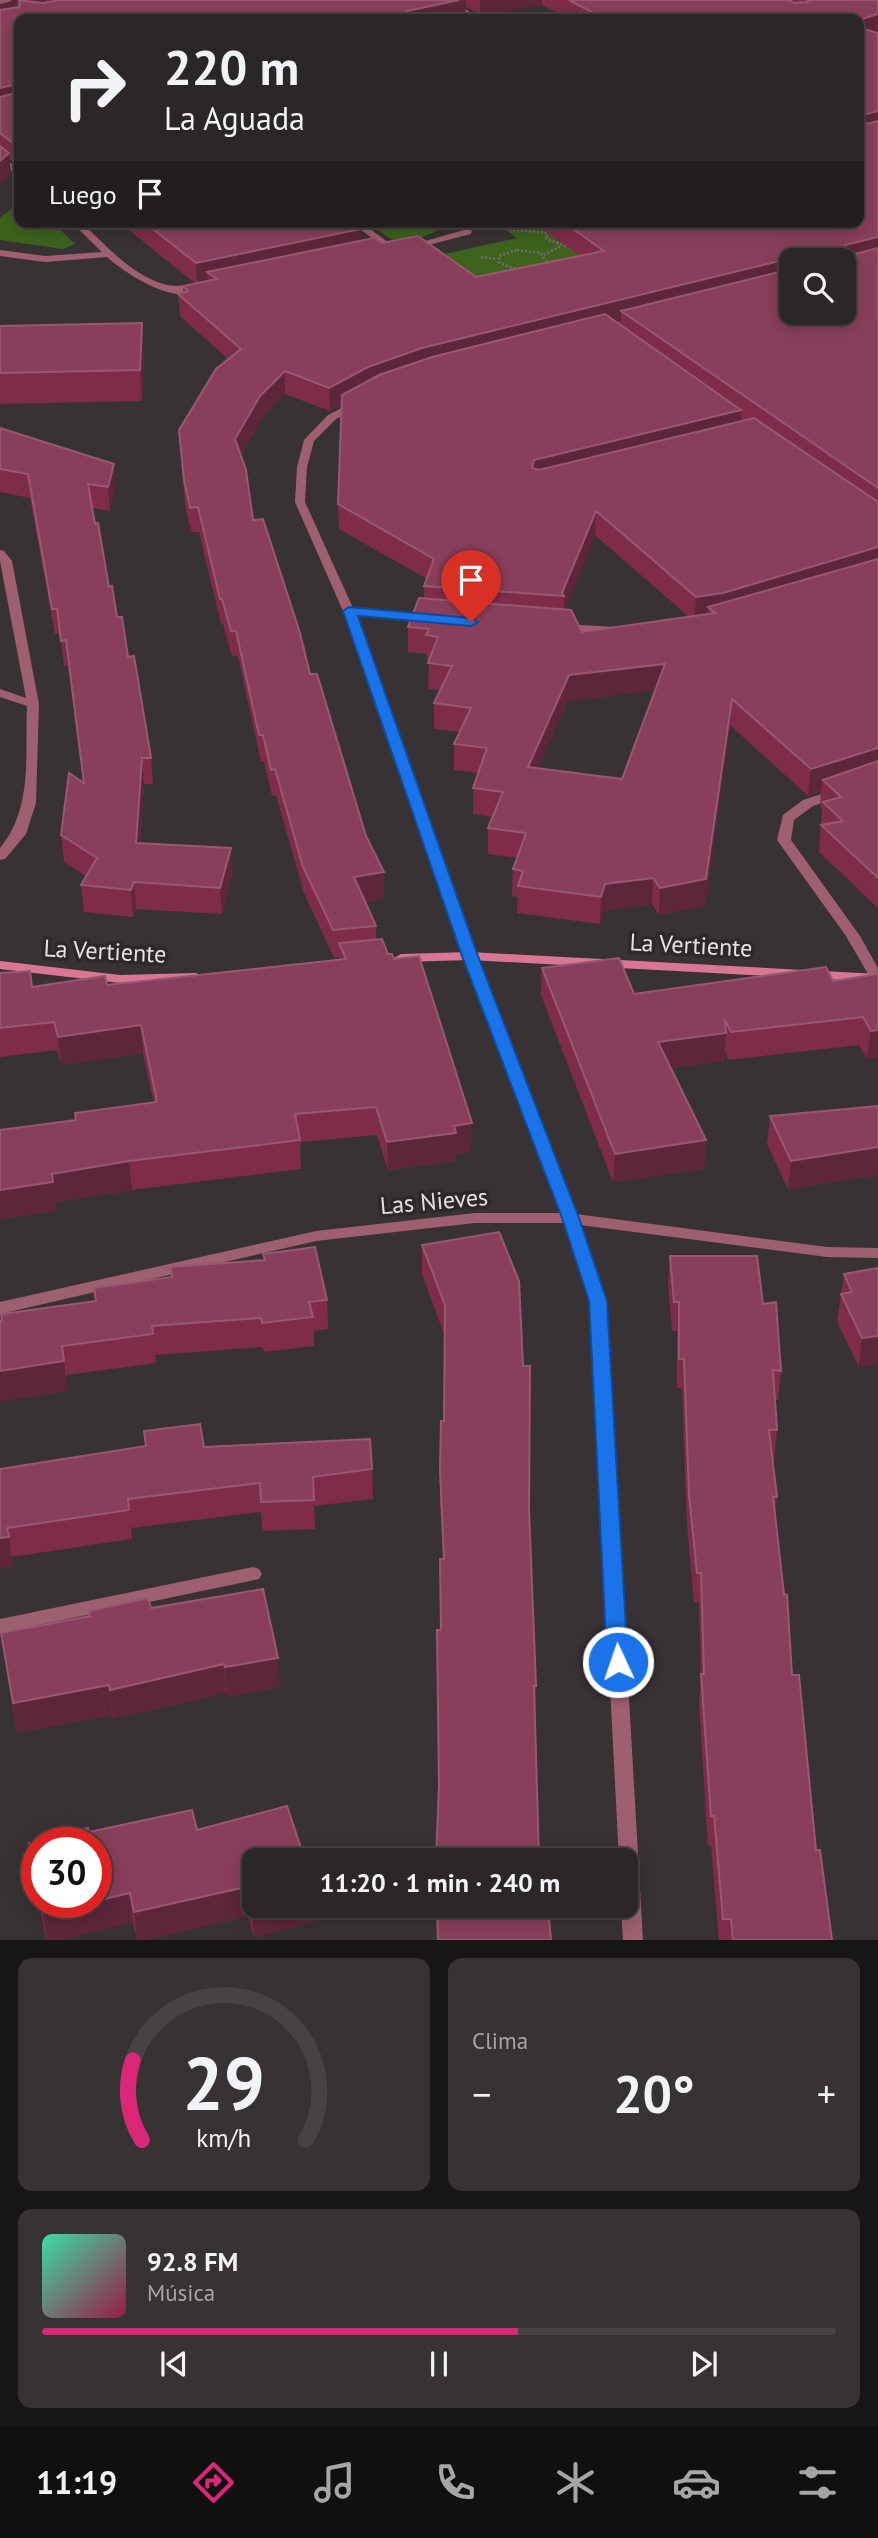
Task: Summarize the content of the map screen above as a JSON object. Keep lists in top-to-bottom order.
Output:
{
  "streets": {
    "street": ["La Vertiente", "Las Nieves"]
  },
  "page": {
    "turn": ["220 m", "La Aguada"],
    "then": "Luego",
    "limit": "30",
    "trip": "11:20 · 1 min · 240 m",
    "tile": "Clima",
    "heat": ["−", "20°", "+"],
    "song": ["92.8 FM", "Música"],
    "tabs": "11:19",
    "gauge": ["29", "km/h"]
  }
}
